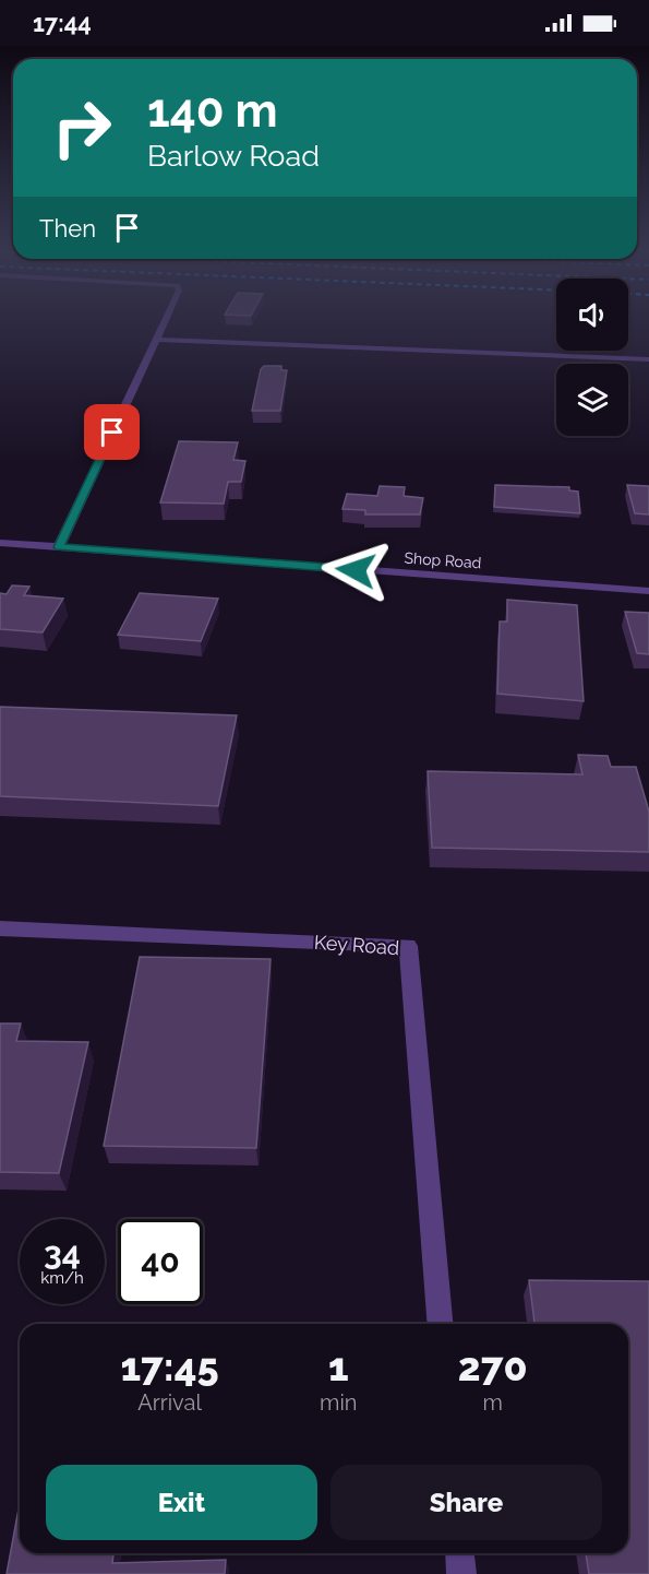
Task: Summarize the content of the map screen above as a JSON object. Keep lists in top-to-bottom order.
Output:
{
  "streets": {
    "street": ["Shop Road", "Key Road"]
  },
  "page": {
    "status": "17:44",
    "turn": ["140 m", "Barlow Road"],
    "then": "Then",
    "speed": "34 km/h",
    "limit": "40",
    "eta": [
      "17:45",
      "Arrival",
      "1",
      "min",
      "270",
      "m"
    ],
    "buttons": ["Exit", "Share"]
  }
}
